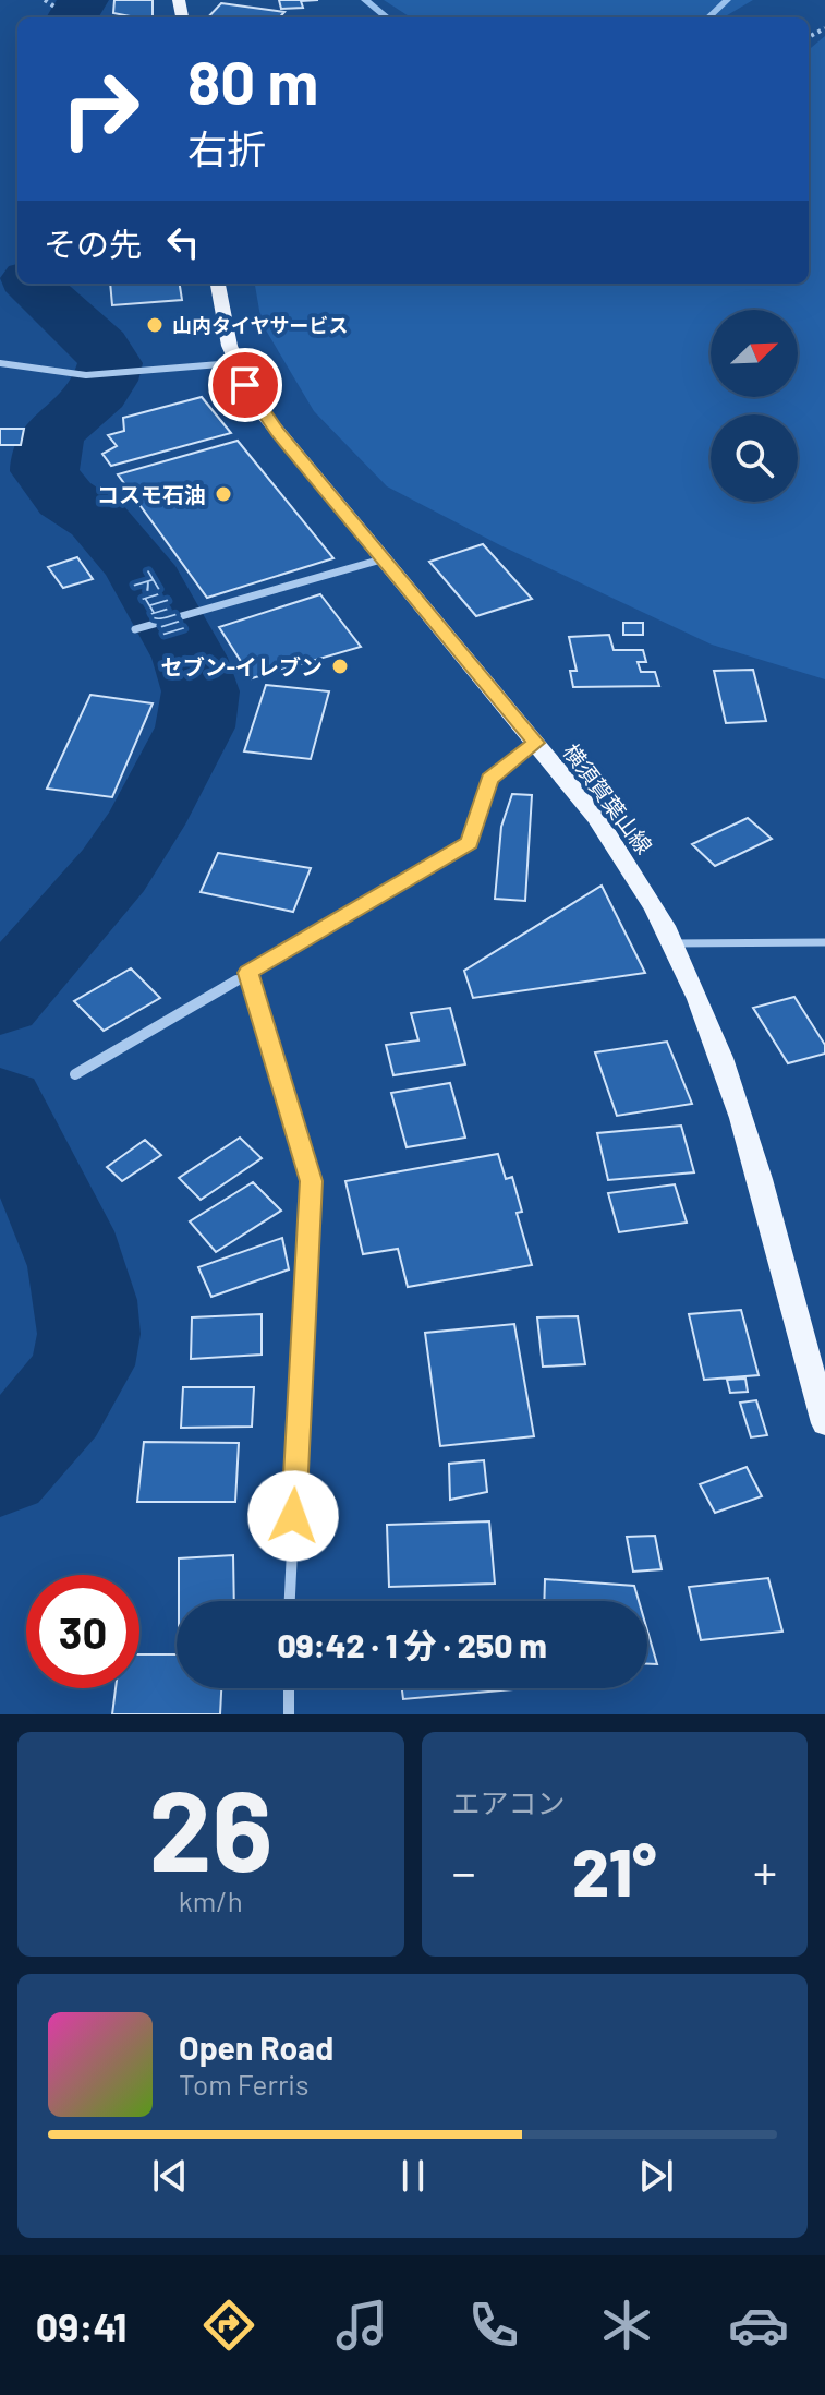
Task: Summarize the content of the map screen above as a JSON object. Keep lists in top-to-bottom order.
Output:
{
  "streets": {
    "main road": ["横須賀葉山線"]
  },
  "water": ["下山川"],
  "places": ["山内タイヤサービス", "コスモ石油", "セブン-イレブン"],
  "north": "top right",
  "page": {
    "turn": ["80 m", "右折"],
    "then": "その先",
    "limit": "30",
    "trip": "09:42 · 1 分 · 250 m",
    "tile": [
      ["26", "km/h"],
      "エアコン"
    ],
    "heat": ["−", "21°", "+"],
    "song": ["Open Road", "Tom Ferris"],
    "tabs": "09:41"
  }
}
